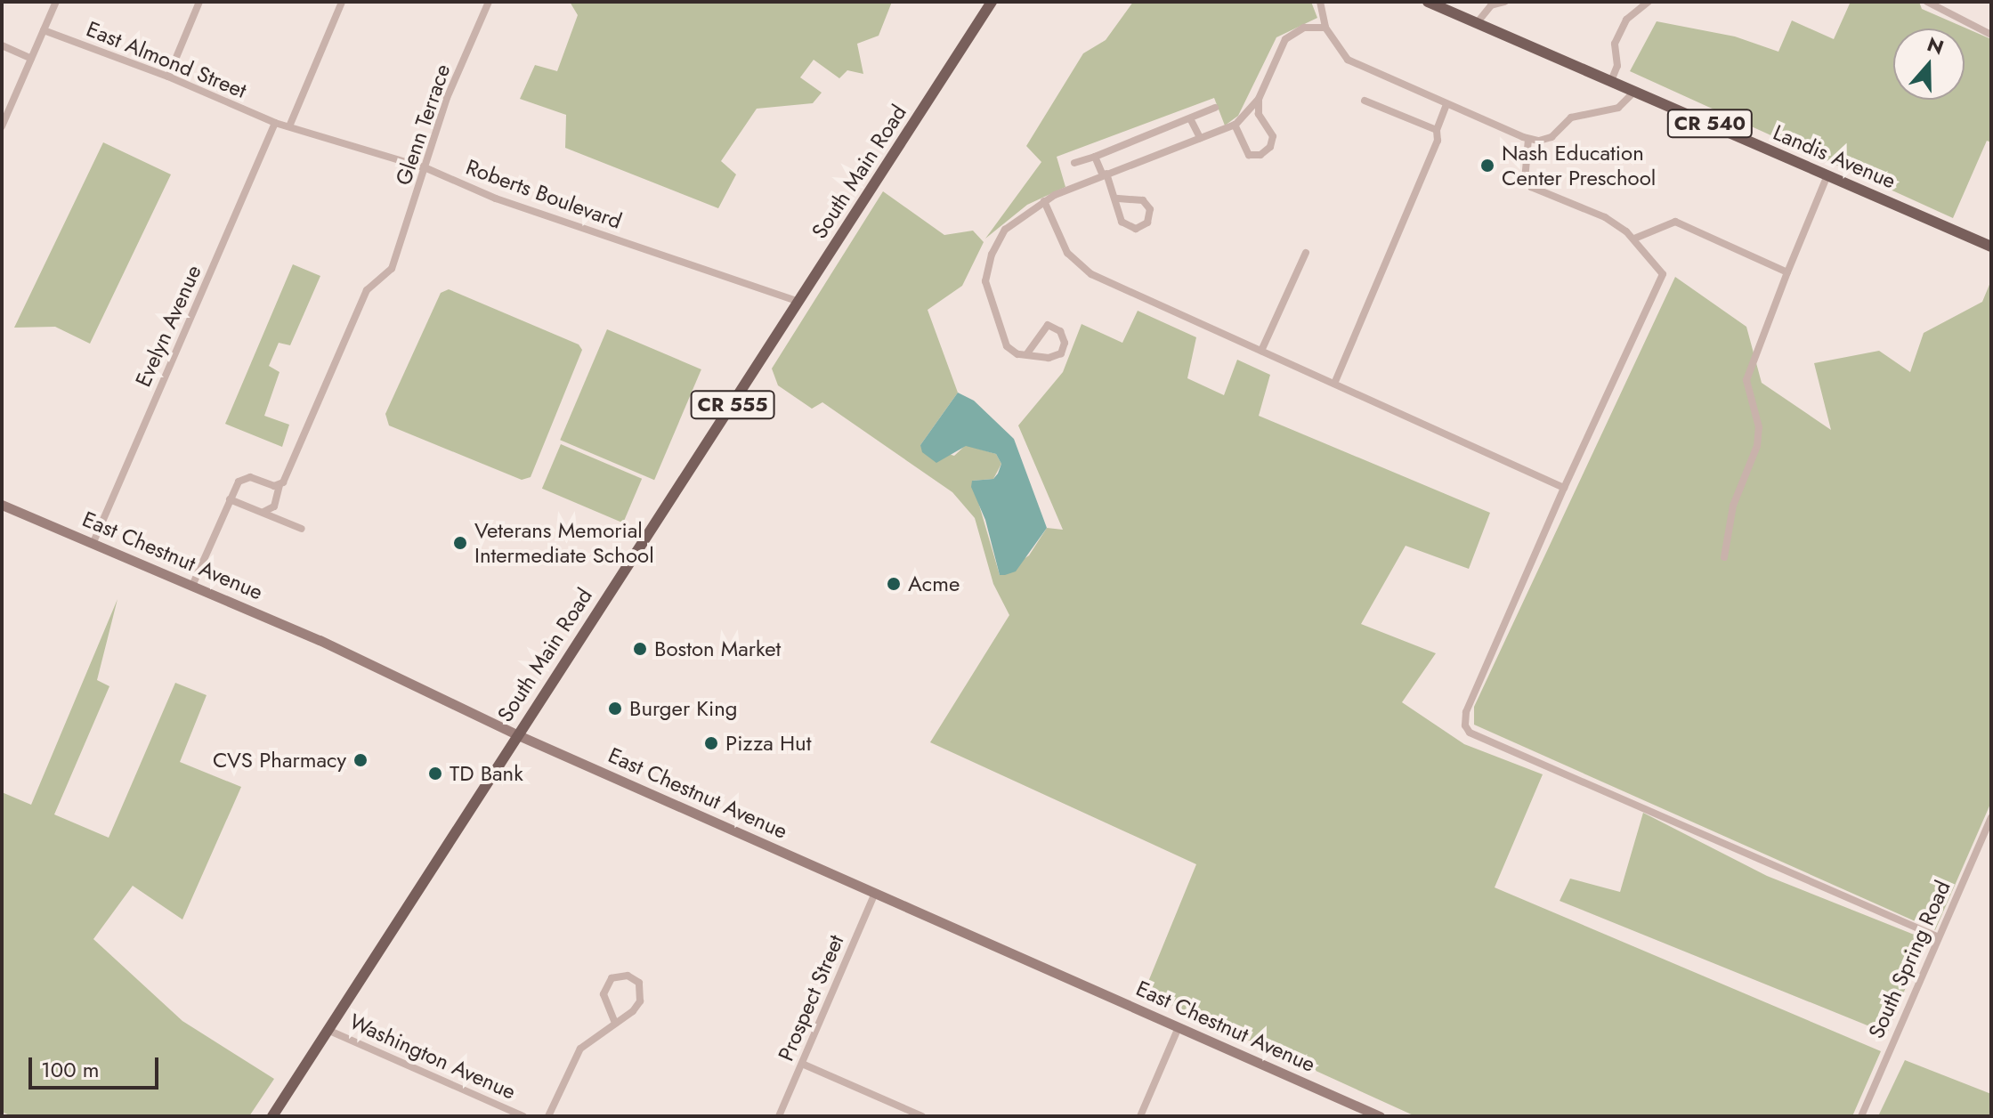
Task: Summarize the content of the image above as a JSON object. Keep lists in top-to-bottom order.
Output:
{
  "streets": {
    "main road": [
      "CR 540",
      "Landis Avenue",
      "South Main Road",
      "CR 555"
    ],
    "street": [
      "East Almond Street",
      "Glenn Terrace",
      "Roberts Boulevard",
      "Evelyn Avenue",
      "East Chestnut Avenue",
      "South Spring Road",
      "Prospect Street",
      "Washington Avenue"
    ]
  },
  "crossings": [
    ["East Almond Street", "Roberts Boulevard"],
    ["East Almond Street", "Evelyn Avenue"],
    ["Glenn Terrace", "Roberts Boulevard"],
    ["South Main Road", "Roberts Boulevard"],
    ["South Main Road", "East Chestnut Avenue"],
    ["South Main Road", "Washington Avenue"],
    ["Roberts Boulevard", "Evelyn Avenue"],
    ["Evelyn Avenue", "East Chestnut Avenue"],
    ["East Chestnut Avenue", "Prospect Street"]
  ],
  "places": [
    "Nash Education Center Preschool",
    "Veterans Memorial Intermediate School",
    "Acme",
    "Boston Market",
    "Burger King",
    "Pizza Hut",
    "CVS Pharmacy",
    "TD Bank"
  ],
  "scale_bar": "100 m",
  "north": "top"
}
